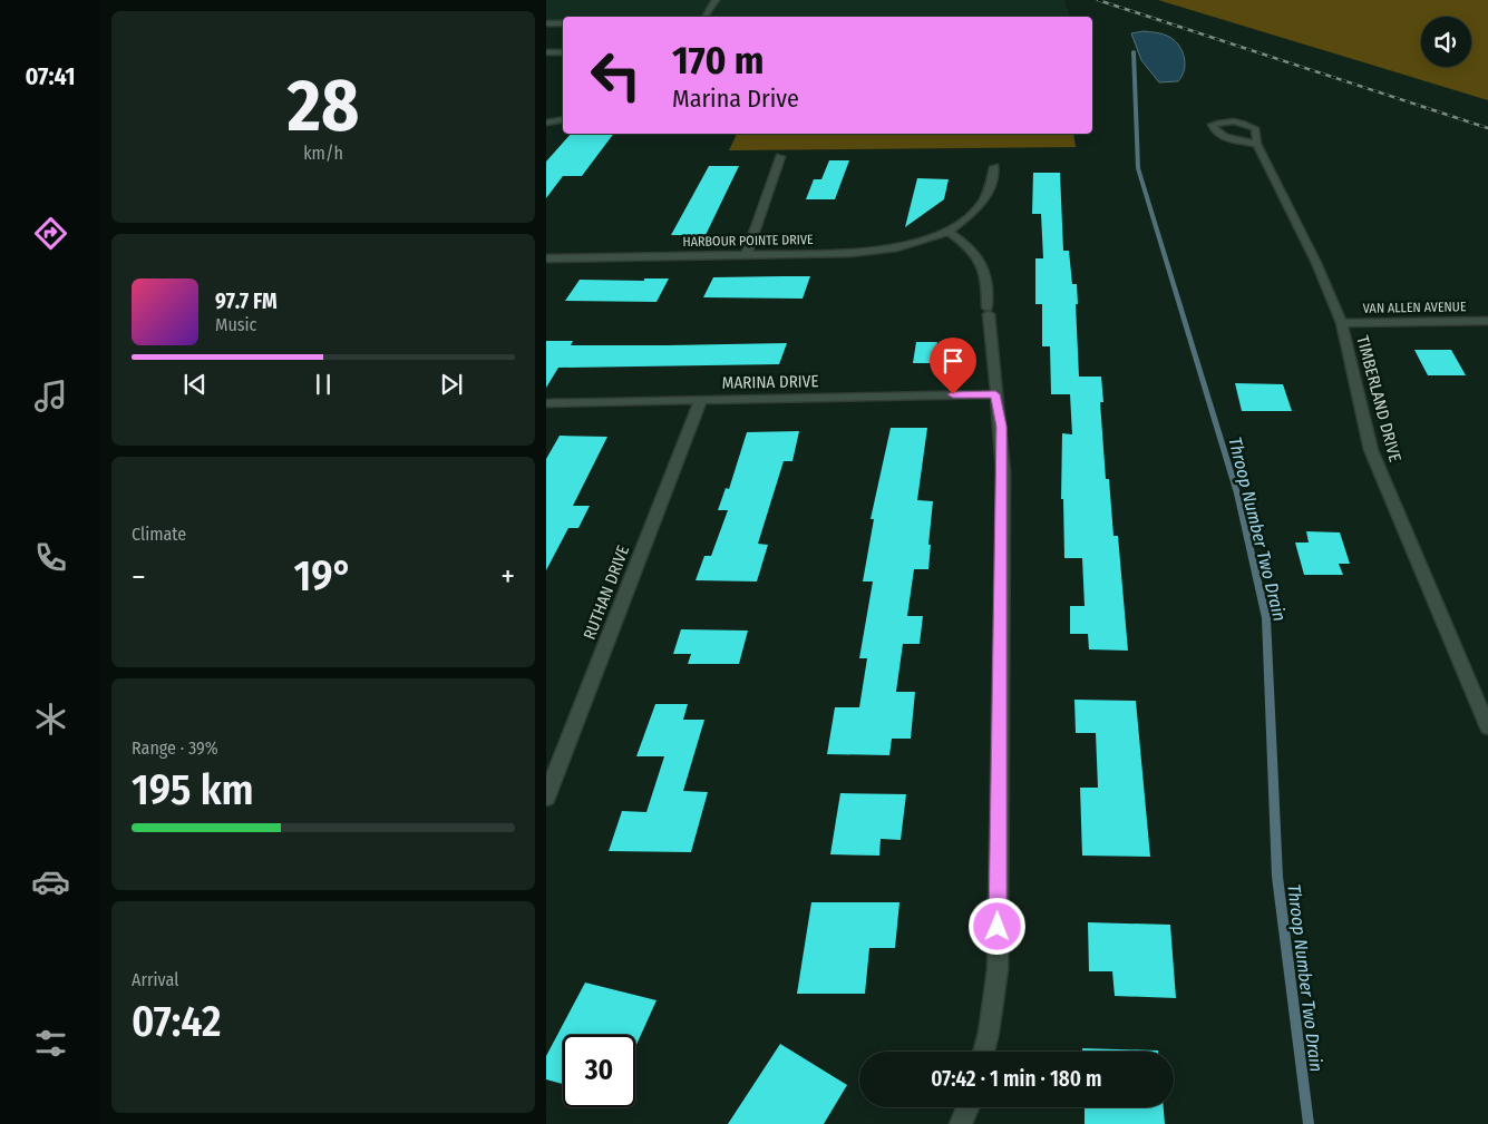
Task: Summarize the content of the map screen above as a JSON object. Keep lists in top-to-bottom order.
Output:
{
  "streets": {
    "street": [
      "HARBOUR POINTE DRIVE",
      "VAN ALLEN AVENUE",
      "MARINA DRIVE",
      "TIMBERLAND DRIVE",
      "RUTHAN DRIVE"
    ]
  },
  "crossings": [
    ["VAN ALLEN AVENUE", "TIMBERLAND DRIVE"],
    ["MARINA DRIVE", "RUTHAN DRIVE"]
  ],
  "water": ["Throop Number Two Drain"],
  "page": {
    "tabs": "07:41",
    "tile": [
      ["28", "km/h"],
      "Climate",
      ["Range · 39%", "195 km"],
      ["Arrival", "07:42"]
    ],
    "turn": ["170 m", "Marina Drive"],
    "song": ["97.7 FM", "Music"],
    "heat": ["−", "19°", "+"],
    "limit": "30",
    "trip": "07:42 · 1 min · 180 m"
  }
}
